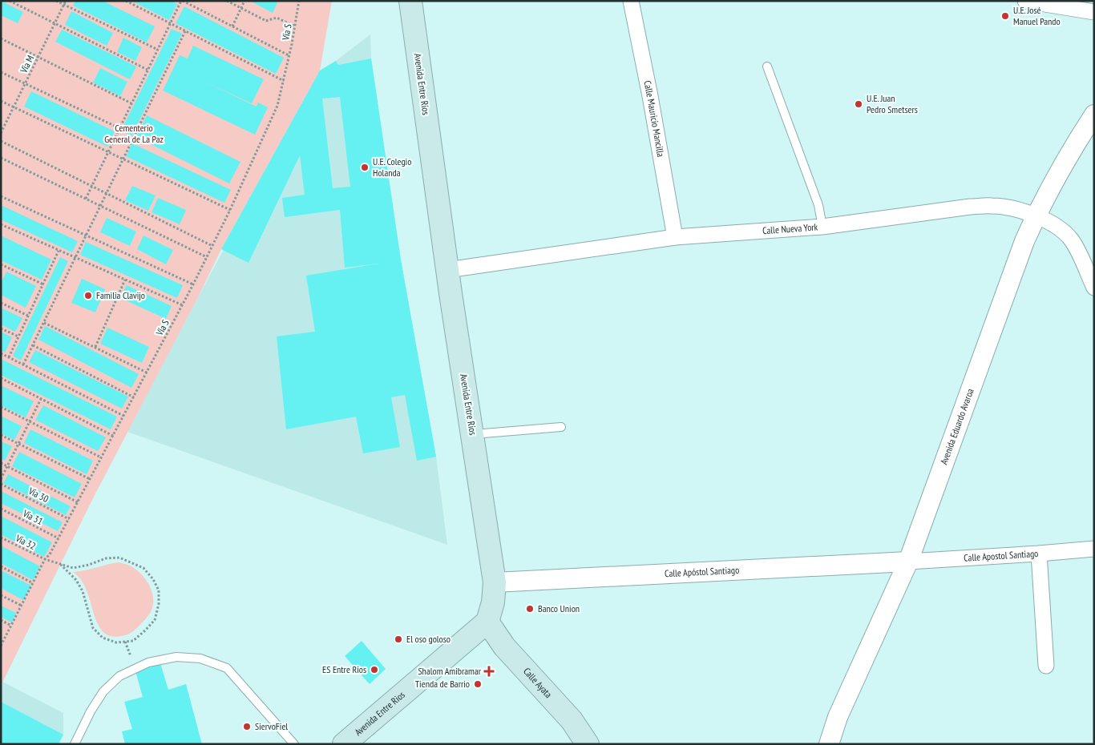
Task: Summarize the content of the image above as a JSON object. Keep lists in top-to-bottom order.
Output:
{
  "streets": {
    "main road": ["Avenida Entre Rios", "Calle Ayata"],
    "street": [
      "Calle Mauricio Mancilla",
      "Calle Nueva York",
      "Avenida Eduardo Avaroa",
      "Calle Apostol Santiago",
      "Calle Apóstol Santiago"
    ],
    "path": [
      "Vía S",
      "Vía M",
      "Vía 30",
      "Vía 31",
      "Vía 32"
    ]
  },
  "crossings": [
    ["Vía S", "Vía 30"],
    ["Vía S", "Vía 31"],
    ["Vía S", "Vía 32"],
    ["Avenida Entre Rios", "Calle Nueva York"],
    ["Avenida Entre Rios", "Calle Apóstol Santiago"],
    ["Avenida Entre Rios", "Calle Ayata"],
    ["Calle Mauricio Mancilla", "Calle Nueva York"],
    ["Calle Nueva York", "Avenida Eduardo Avaroa"],
    ["Avenida Eduardo Avaroa", "Calle Apostol Santiago"],
    ["Avenida Eduardo Avaroa", "Calle Apóstol Santiago"],
    ["Calle Apostol Santiago", "Calle Apóstol Santiago"]
  ],
  "parks": ["Cementerio General de La Paz"],
  "places": {
    "other": [
      "U.E. José Manuel Pando",
      "U.E. Juan Pedro Smetsers",
      "U.E. Colegio Holanda",
      "Familia Clavijo",
      "Banco Union",
      "El oso goloso",
      "ES Entre Rios",
      "Tienda de Barrio",
      "SiervoFiel"
    ],
    "health": ["Shalom Amibramar"]
  }
}
